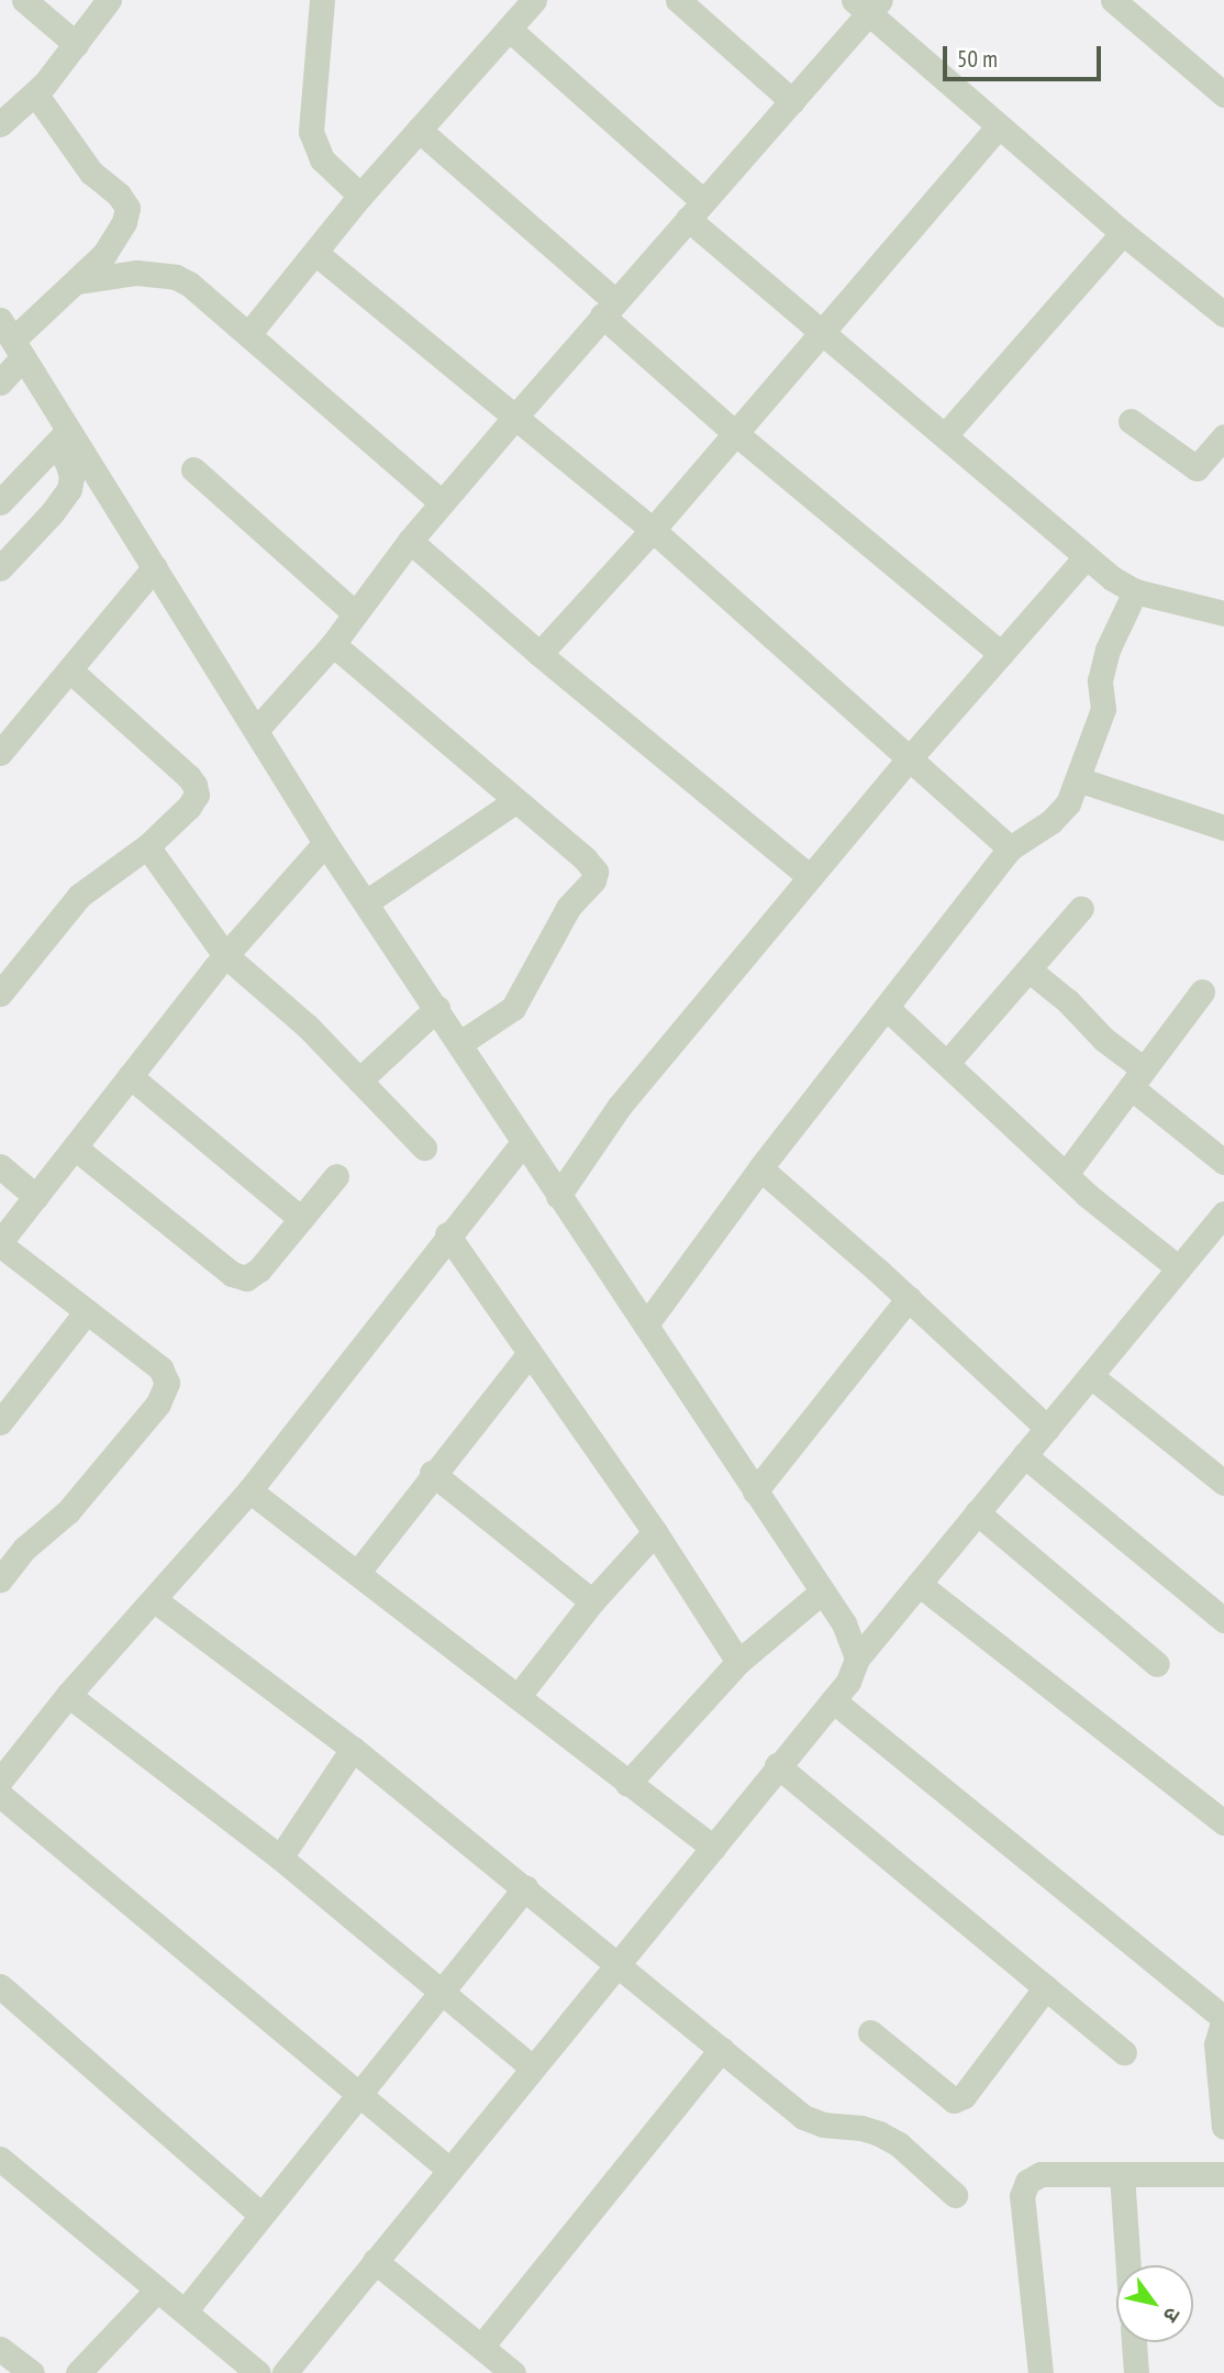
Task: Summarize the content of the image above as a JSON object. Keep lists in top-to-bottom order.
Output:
{
  "scale_bar": "50 m",
  "north": "bottom right"
}
